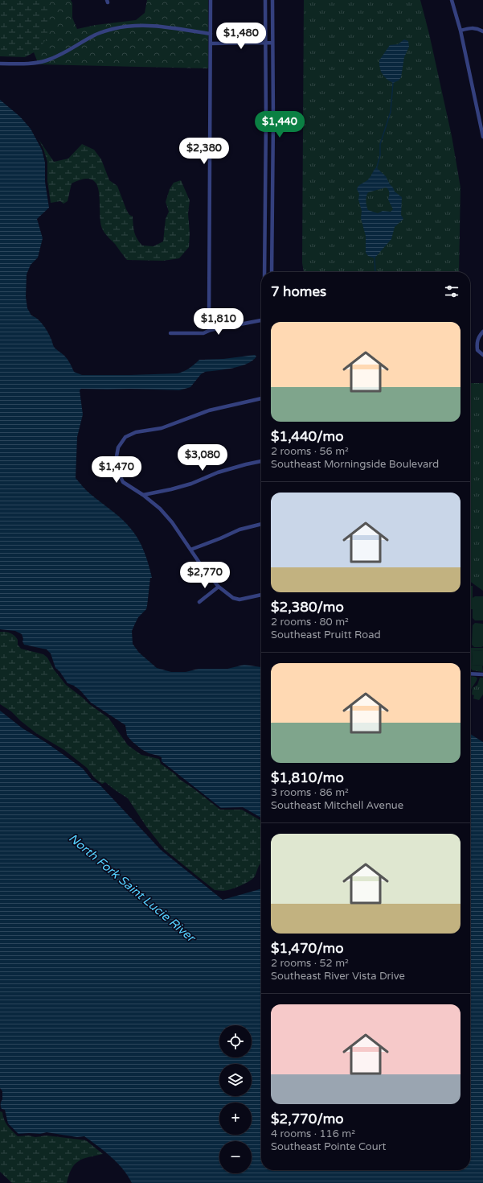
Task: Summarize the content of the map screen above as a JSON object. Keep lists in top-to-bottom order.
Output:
{
  "water": ["North Fork Saint Lucie River"],
  "page": {
    "price": [
      "$1,480",
      "$1,440",
      "$2,380",
      "$1,810",
      "$3,080",
      "$1,470",
      "$2,770"
    ],
    "heading": "7 homes",
    "list": [
      {
        "name": "$1,440/mo",
        "note": "2 rooms · 56 m² · Southeast Morningside Boulevard"
      },
      {
        "name": "$2,380/mo",
        "note": "2 rooms · 80 m² · Southeast Pruitt Road"
      },
      {
        "name": "$1,810/mo",
        "note": "3 rooms · 86 m² · Southeast Mitchell Avenue"
      },
      {
        "name": "$1,470/mo",
        "note": "2 rooms · 52 m² · Southeast River Vista Drive"
      },
      {
        "name": "$2,770/mo",
        "note": "4 rooms · 116 m² · Southeast Pointe Court"
      }
    ],
    "map_buttons": ["+", "−"]
  }
}
